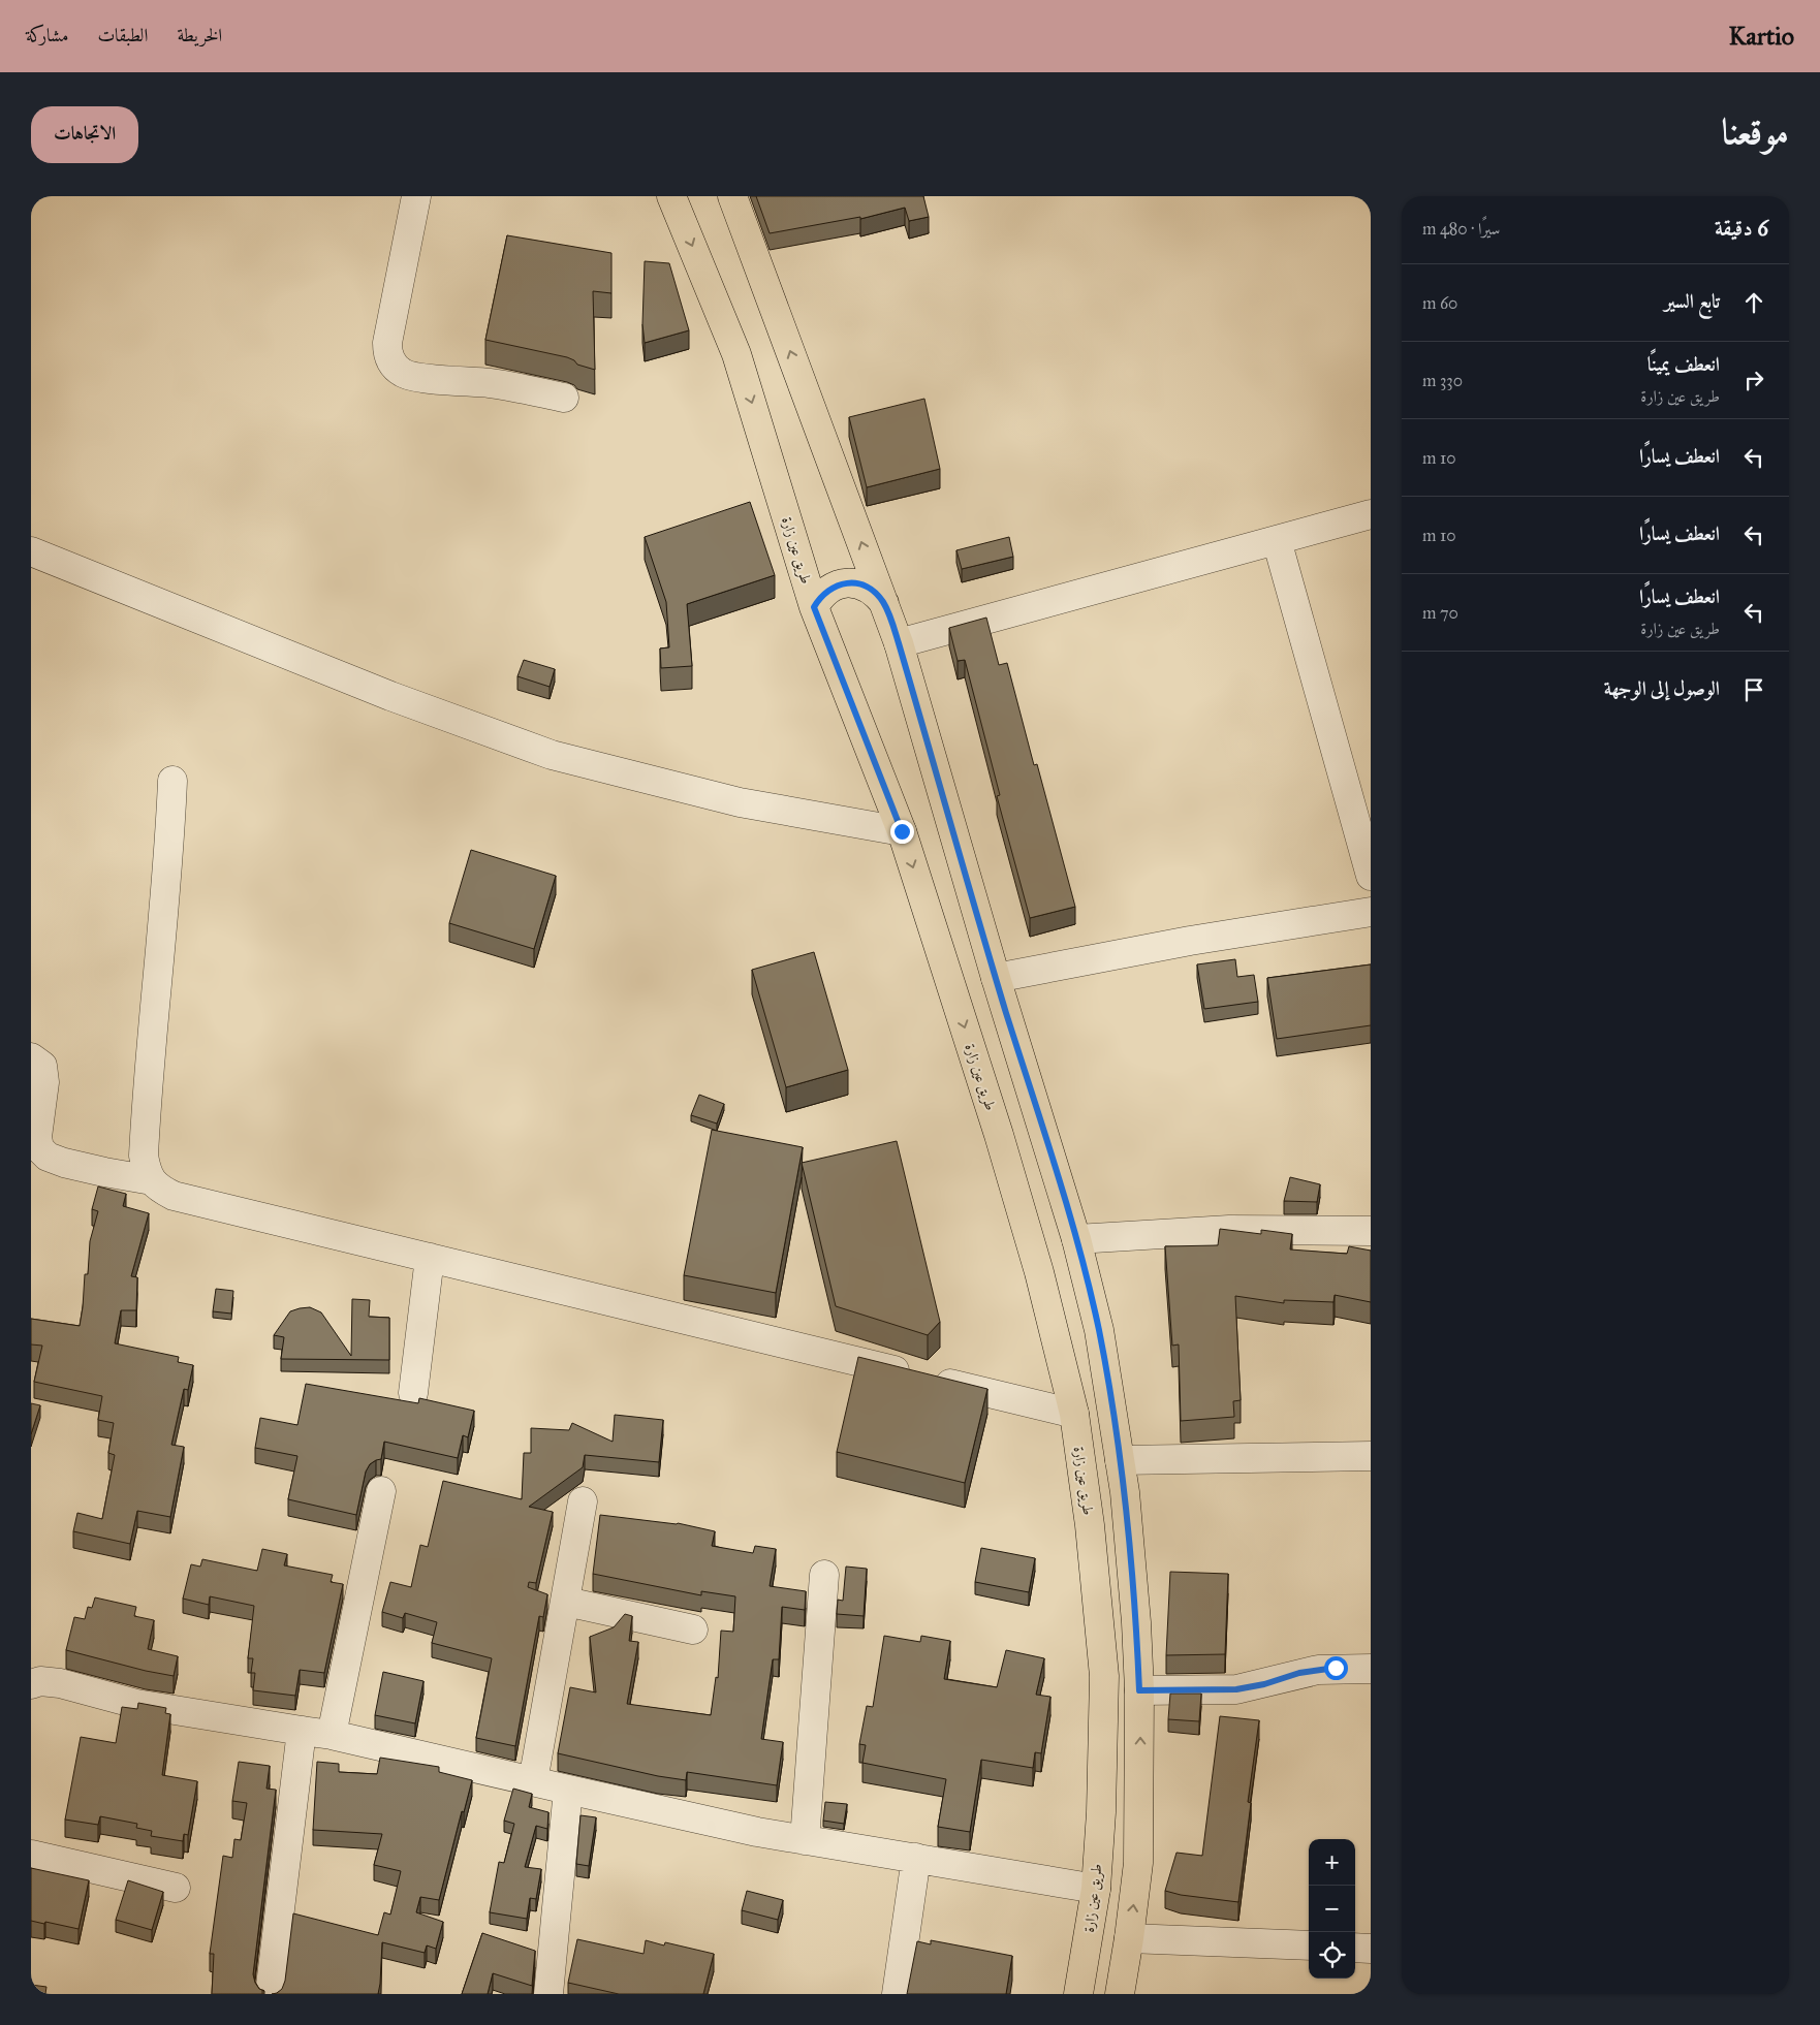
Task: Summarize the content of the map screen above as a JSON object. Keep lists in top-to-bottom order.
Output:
{
  "streets": {
    "main road": ["طريق عين زارة"]
  },
  "page": {
    "header": "Kartio",
    "nav": ["الخريطة", "الطبقات", "مشاركة"],
    "title": "موقعنا",
    "buttons": "الاتجاهات",
    "heading": ["6 دقيقة", "سيرًا · 480 m"],
    "list": [
      ["تابع السير", "60 m"],
      ["انعطف يمينًا", "طريق عين زارة", "330 m"],
      ["انعطف يسارًا", "10 m"],
      ["انعطف يسارًا", "10 m"],
      ["انعطف يسارًا", "طريق عين زارة", "70 m"],
      "الوصول إلى الوجهة"
    ],
    "map_buttons": ["+", "−"]
  }
}
